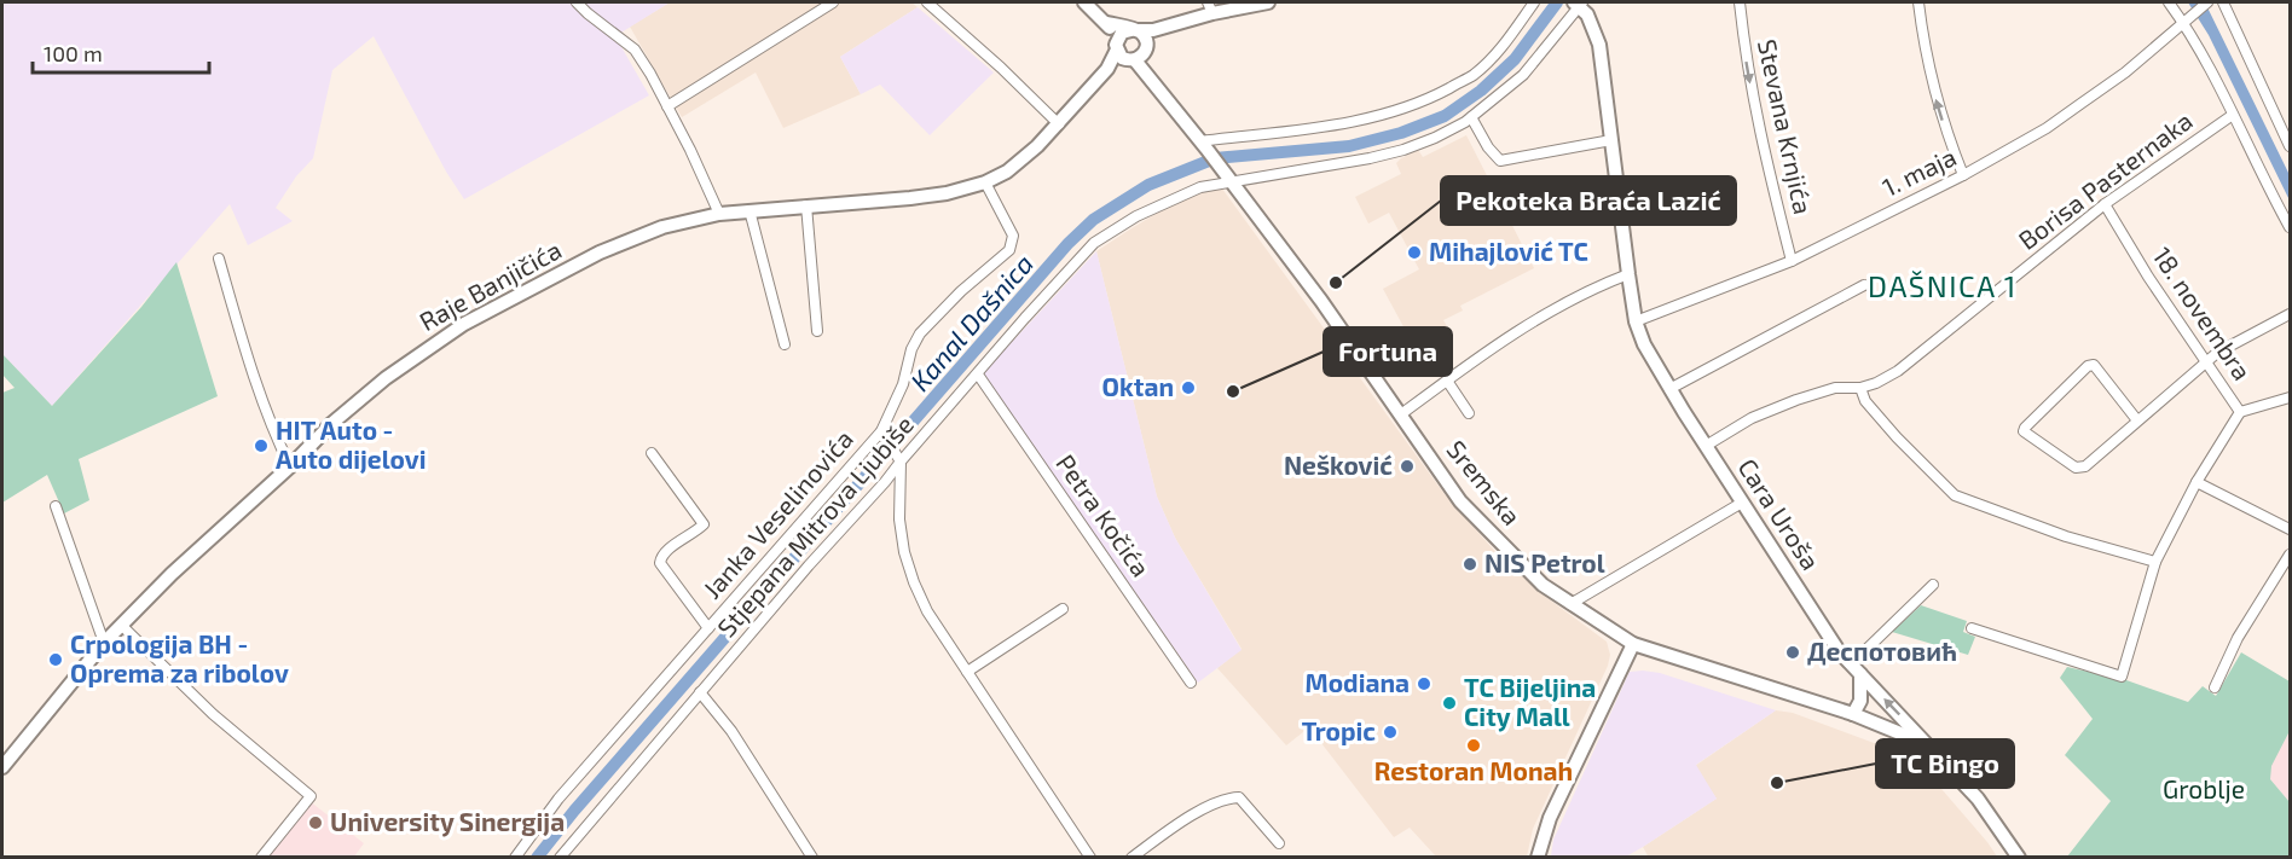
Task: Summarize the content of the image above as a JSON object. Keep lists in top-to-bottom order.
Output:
{
  "streets": {
    "main road": ["Raje Banjičića", "Sremska", "Cara Uroša"],
    "street": [
      "Stevana Krnjića",
      "1. maja",
      "Borisa Pasternaka",
      "18. novembra",
      "Janka Veselinovića",
      "Petra Kočića",
      "Stjepana Mitrova Ljubiše"
    ]
  },
  "crossings": [
    ["Stevana Krnjića", "1. maja"],
    ["1. maja", "Cara Uroša"],
    ["Borisa Pasternaka", "18. novembra"],
    ["Borisa Pasternaka", "Cara Uroša"],
    ["Raje Banjičića", "Sremska"],
    ["Sremska", "Cara Uroša"],
    ["Sremska", "Stjepana Mitrova Ljubiše"],
    ["Cara Uroša", "Stjepana Mitrova Ljubiše"],
    ["Petra Kočića", "Stjepana Mitrova Ljubiše"]
  ],
  "one_way": ["Stevana Krnjića"],
  "districts": ["DAŠNICA 1"],
  "water": ["Kanal Dašnica"],
  "parks": ["Groblje"],
  "places": [
    "Mihajlović TC",
    "Pekoteka Braća Lazić",
    "Oktan",
    "Fortuna",
    "HIT Auto - Auto dijelovi",
    "Nešković",
    "NIS Petrol",
    "Деспотовић",
    "Crpologija BH - Oprema za ribolov",
    "Modiana",
    "TC Bijeljina City Mall",
    "Tropic",
    "Restoran Monah",
    "TC Bingo",
    "University Sinergija"
  ],
  "scale_bar": "100 m"
}
